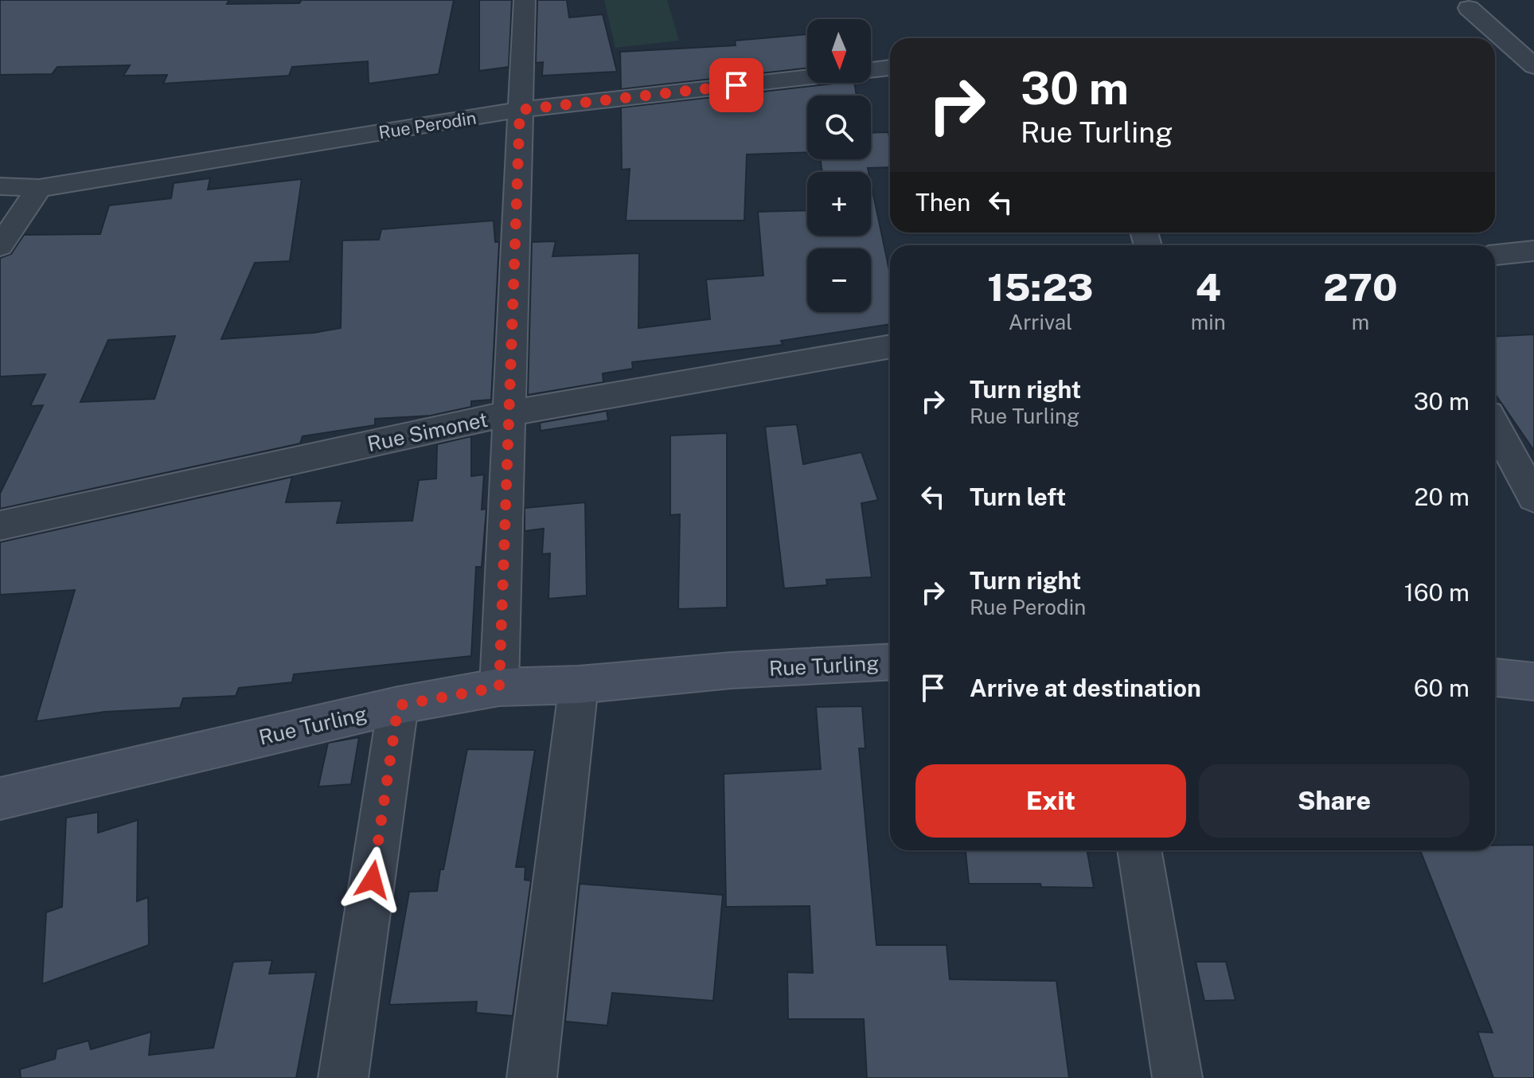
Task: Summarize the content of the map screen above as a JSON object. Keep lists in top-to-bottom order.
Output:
{
  "streets": {
    "main road": ["Rue Turling"],
    "street": ["Rue Perodin", "Rue Simonet"]
  },
  "north": "bottom",
  "page": {
    "map_buttons": ["+", "−"],
    "turn": ["30 m", "Rue Turling"],
    "then": "Then",
    "eta": [
      "15:23",
      "Arrival",
      "4",
      "min",
      "270",
      "m"
    ],
    "list": [
      {
        "name": "Turn right",
        "note": "Rue Turling",
        "value": "30 m"
      },
      {
        "name": "Turn left",
        "value": "20 m"
      },
      {
        "name": "Turn right",
        "note": "Rue Perodin",
        "value": "160 m"
      },
      {
        "name": "Arrive at destination",
        "value": "60 m"
      }
    ],
    "buttons": ["Exit", "Share"]
  }
}
